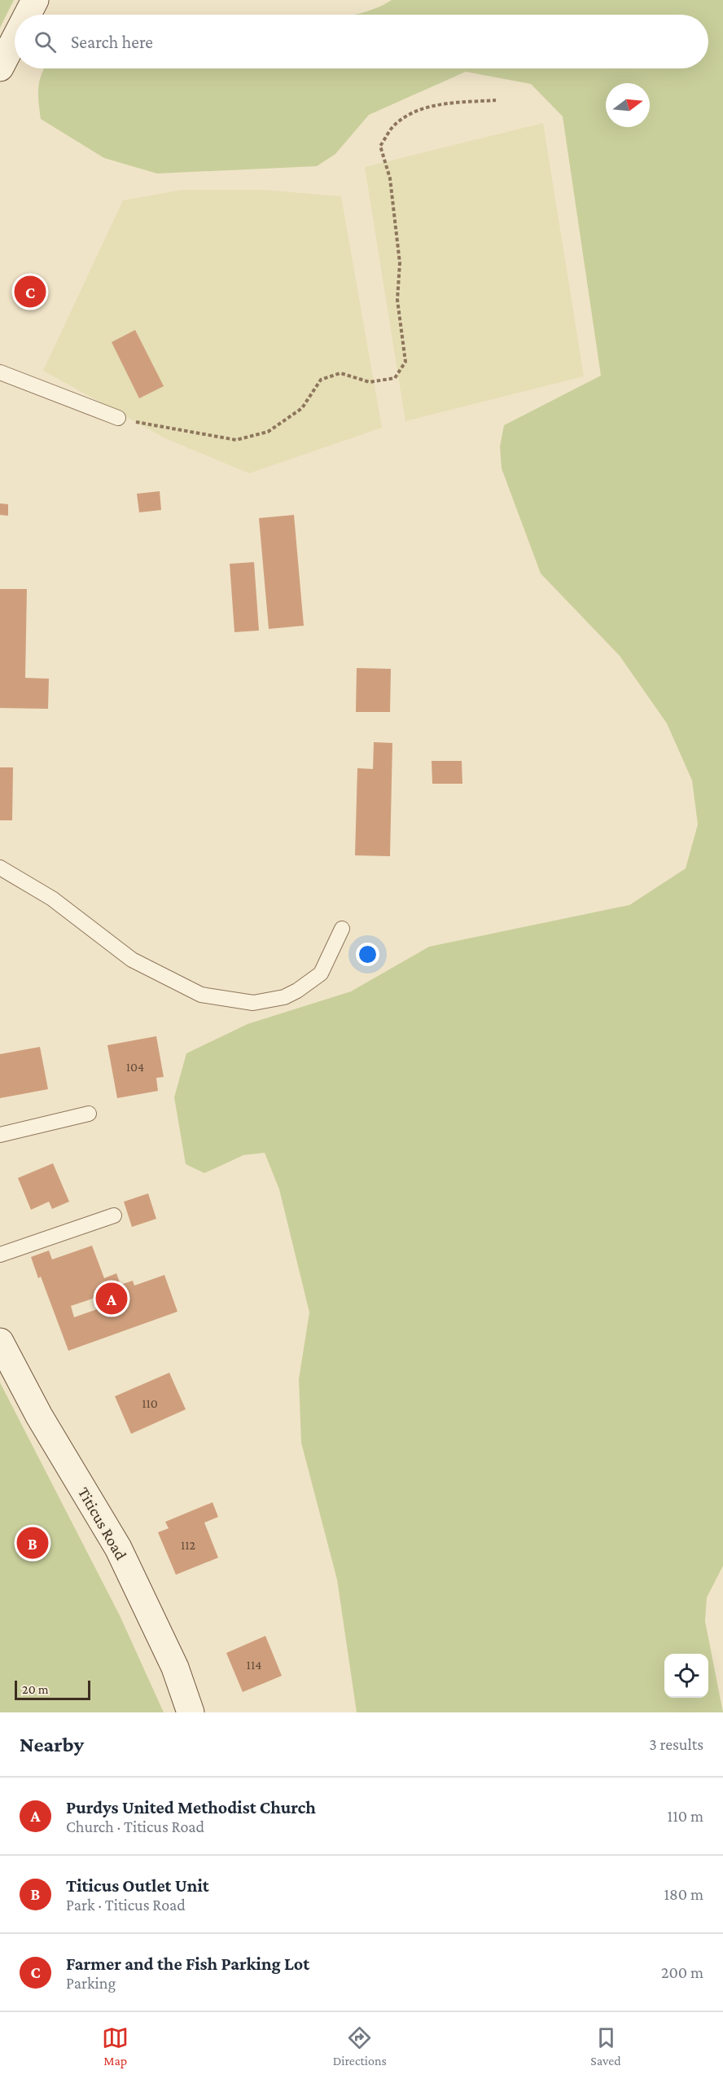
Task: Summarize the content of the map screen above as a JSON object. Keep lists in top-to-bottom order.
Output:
{
  "streets": {
    "main road": ["Titicus Road"]
  },
  "house_numbers": [
    "104",
    "110",
    "112",
    "114"
  ],
  "scale_bar": "20 m",
  "north": "right",
  "page": {
    "search": "Search here",
    "pins": ["C", "A", "B"],
    "scale": "20 m",
    "heading": ["Nearby", "3 results"],
    "list": [
      {
        "mark": "A",
        "name": "Purdys United Methodist Church",
        "note": "Church · Titicus Road",
        "value": "110 m"
      },
      {
        "mark": "B",
        "name": "Titicus Outlet Unit",
        "note": "Park · Titicus Road",
        "value": "180 m"
      },
      {
        "mark": "C",
        "name": "Farmer and the Fish Parking Lot",
        "note": "Parking",
        "value": "200 m"
      }
    ],
    "nav": ["Map", "Directions", "Saved"]
  }
}
